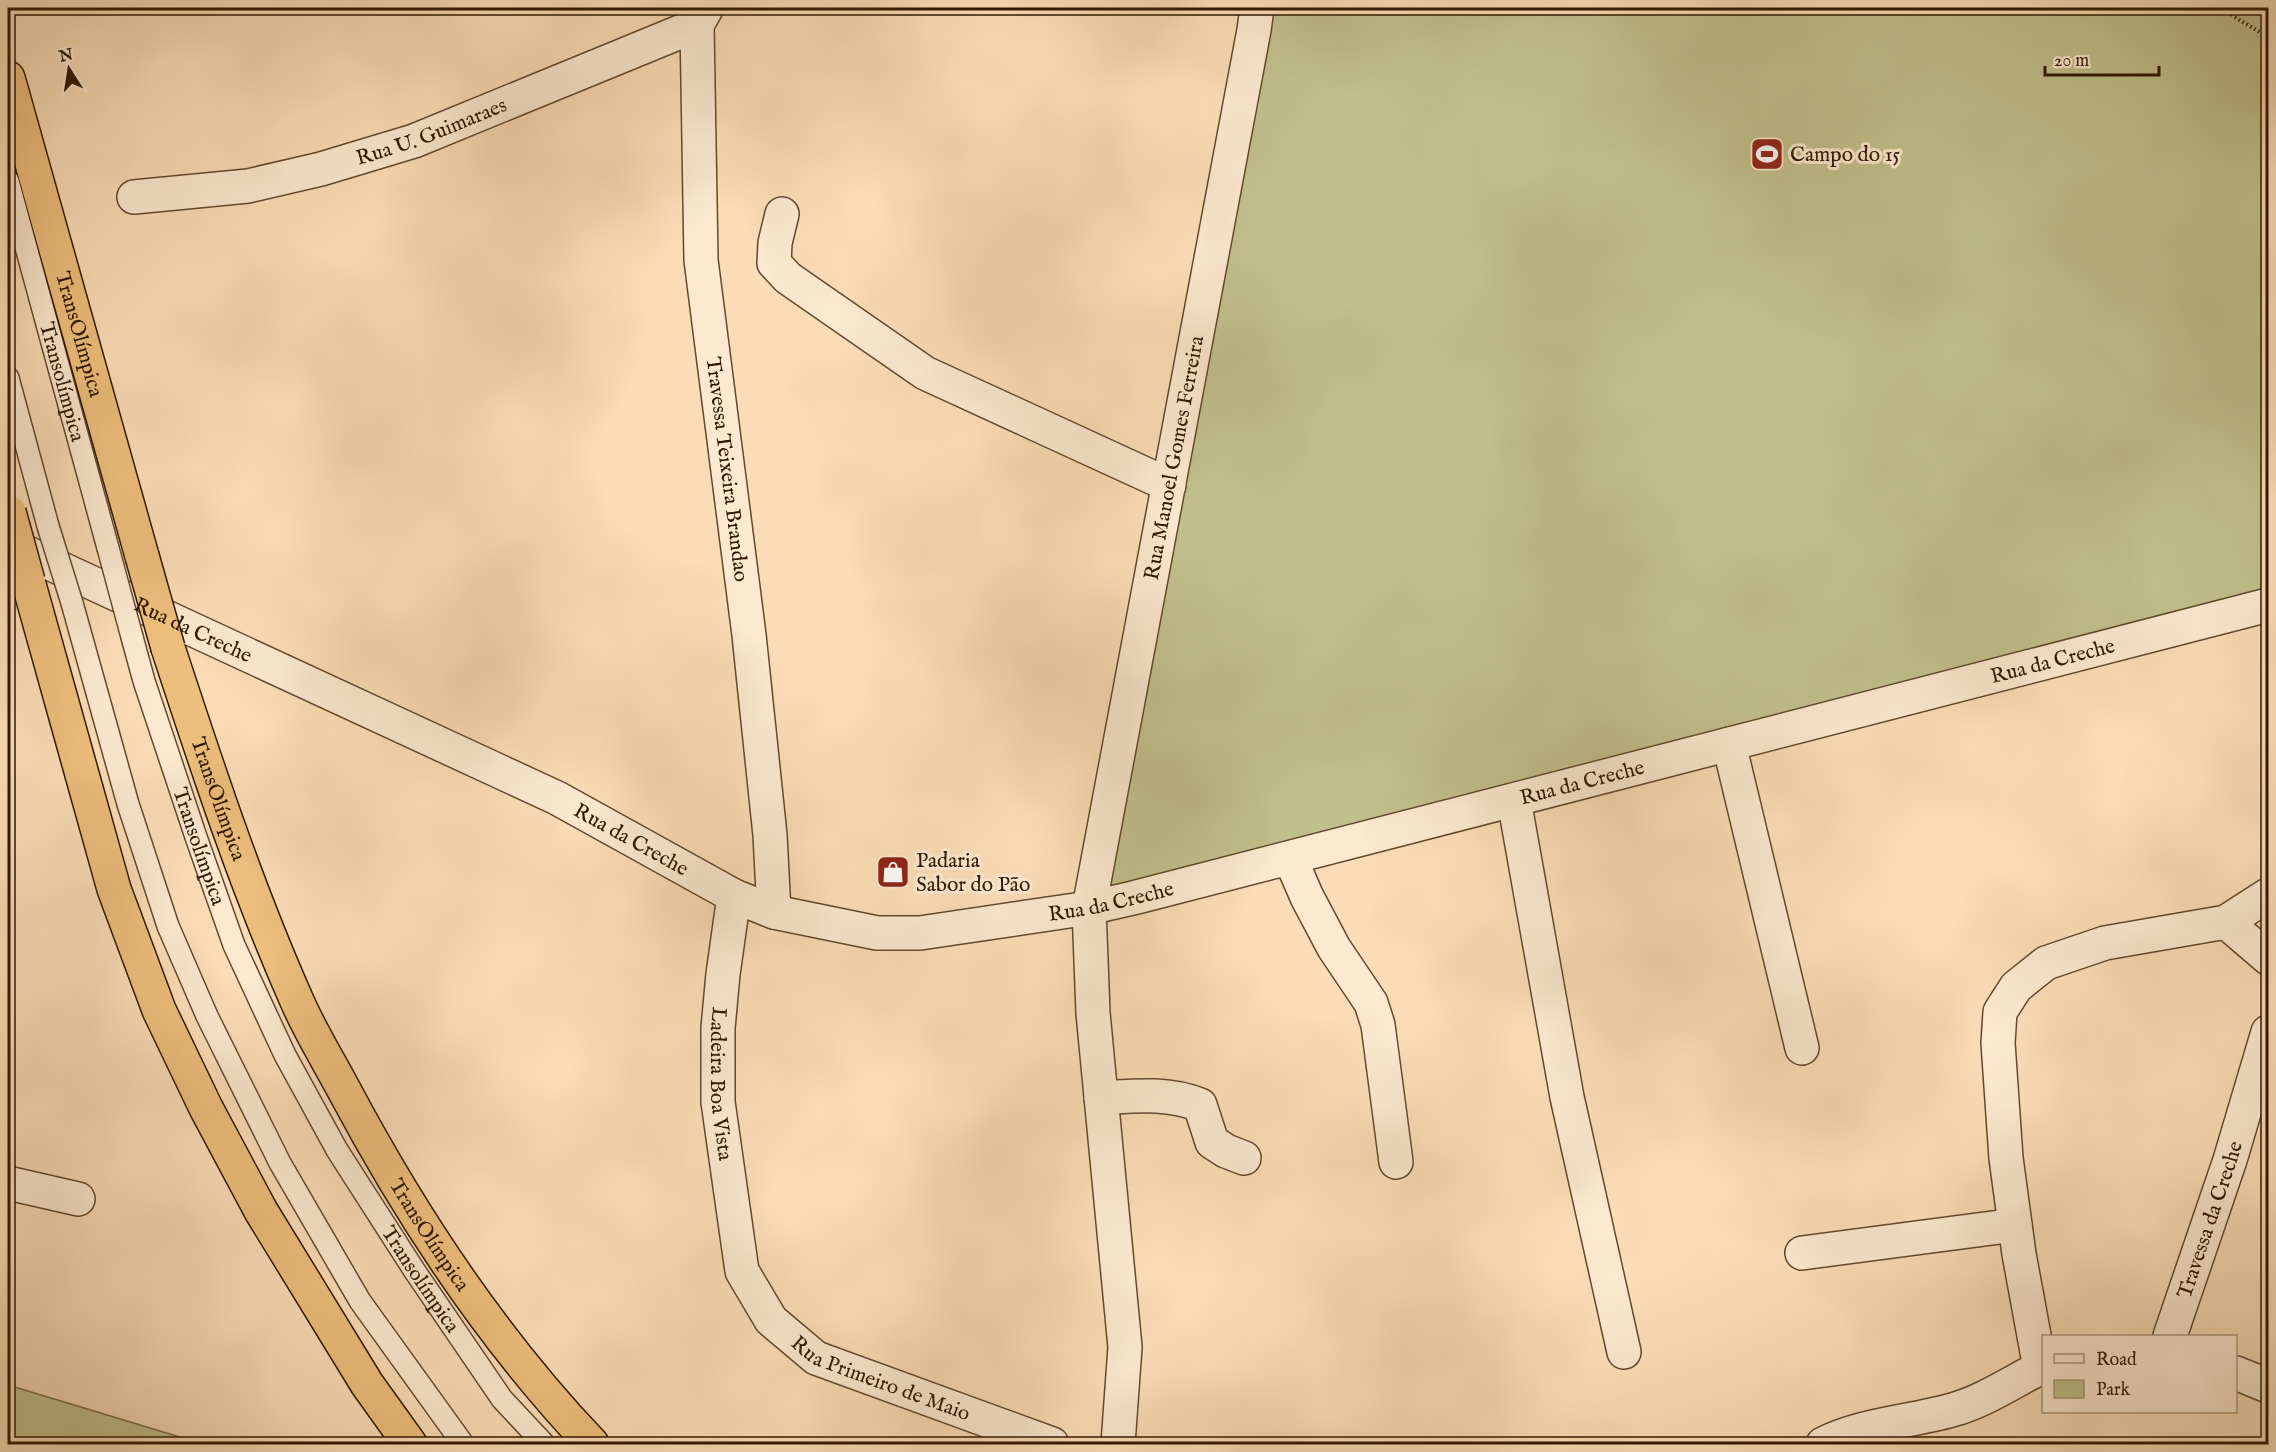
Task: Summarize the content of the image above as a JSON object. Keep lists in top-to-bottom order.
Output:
{
  "streets": {
    "highway": ["TransOlímpica"],
    "street": [
      "Rua U. Guimaraes",
      "Rua Manoel Gomes Ferreira",
      "Travessa Teixeira Brandao",
      "Rua da Creche",
      "Ladeira Boa Vista",
      "Travessa da Creche",
      "Rua Primeiro de Maio"
    ],
    "lane": ["Transolímpica"]
  },
  "crossings": [
    ["Rua U. Guimaraes", "Travessa Teixeira Brandao"],
    ["Rua Manoel Gomes Ferreira", "Rua da Creche"],
    ["Travessa Teixeira Brandao", "Rua da Creche"],
    ["Rua da Creche", "Ladeira Boa Vista"],
    ["Ladeira Boa Vista", "Rua Primeiro de Maio"]
  ],
  "places": {
    "sports": ["Campo do 15"],
    "shop": ["Padaria Sabor do Pão"]
  },
  "legend": ["Road", "Park"],
  "scale_bar": "20 m",
  "north": "top"
}
